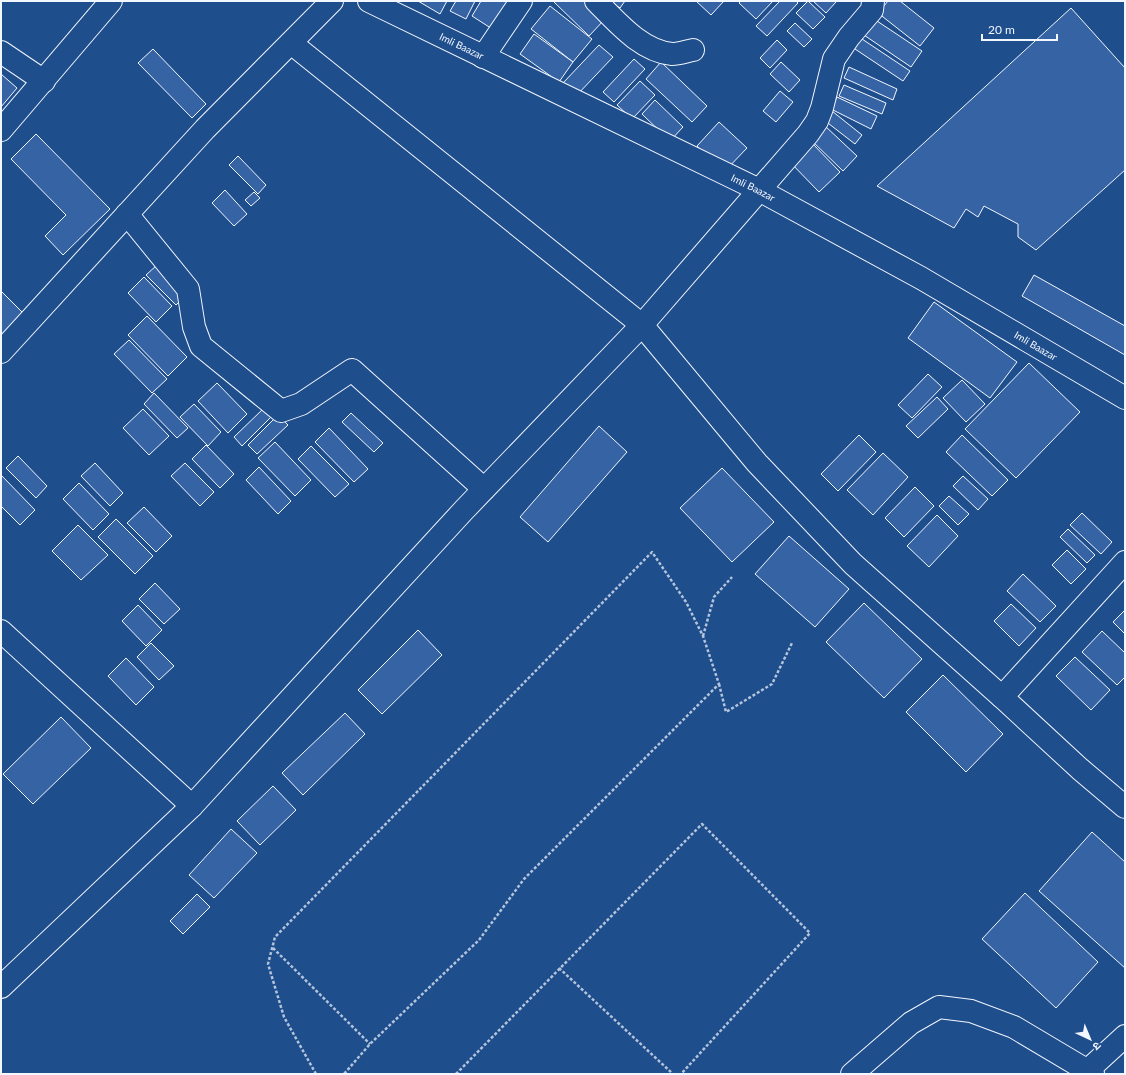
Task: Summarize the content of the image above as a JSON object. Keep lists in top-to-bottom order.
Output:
{
  "streets": {
    "street": ["Imli Baazar"]
  },
  "scale_bar": "20 m",
  "north": "bottom right"
}
